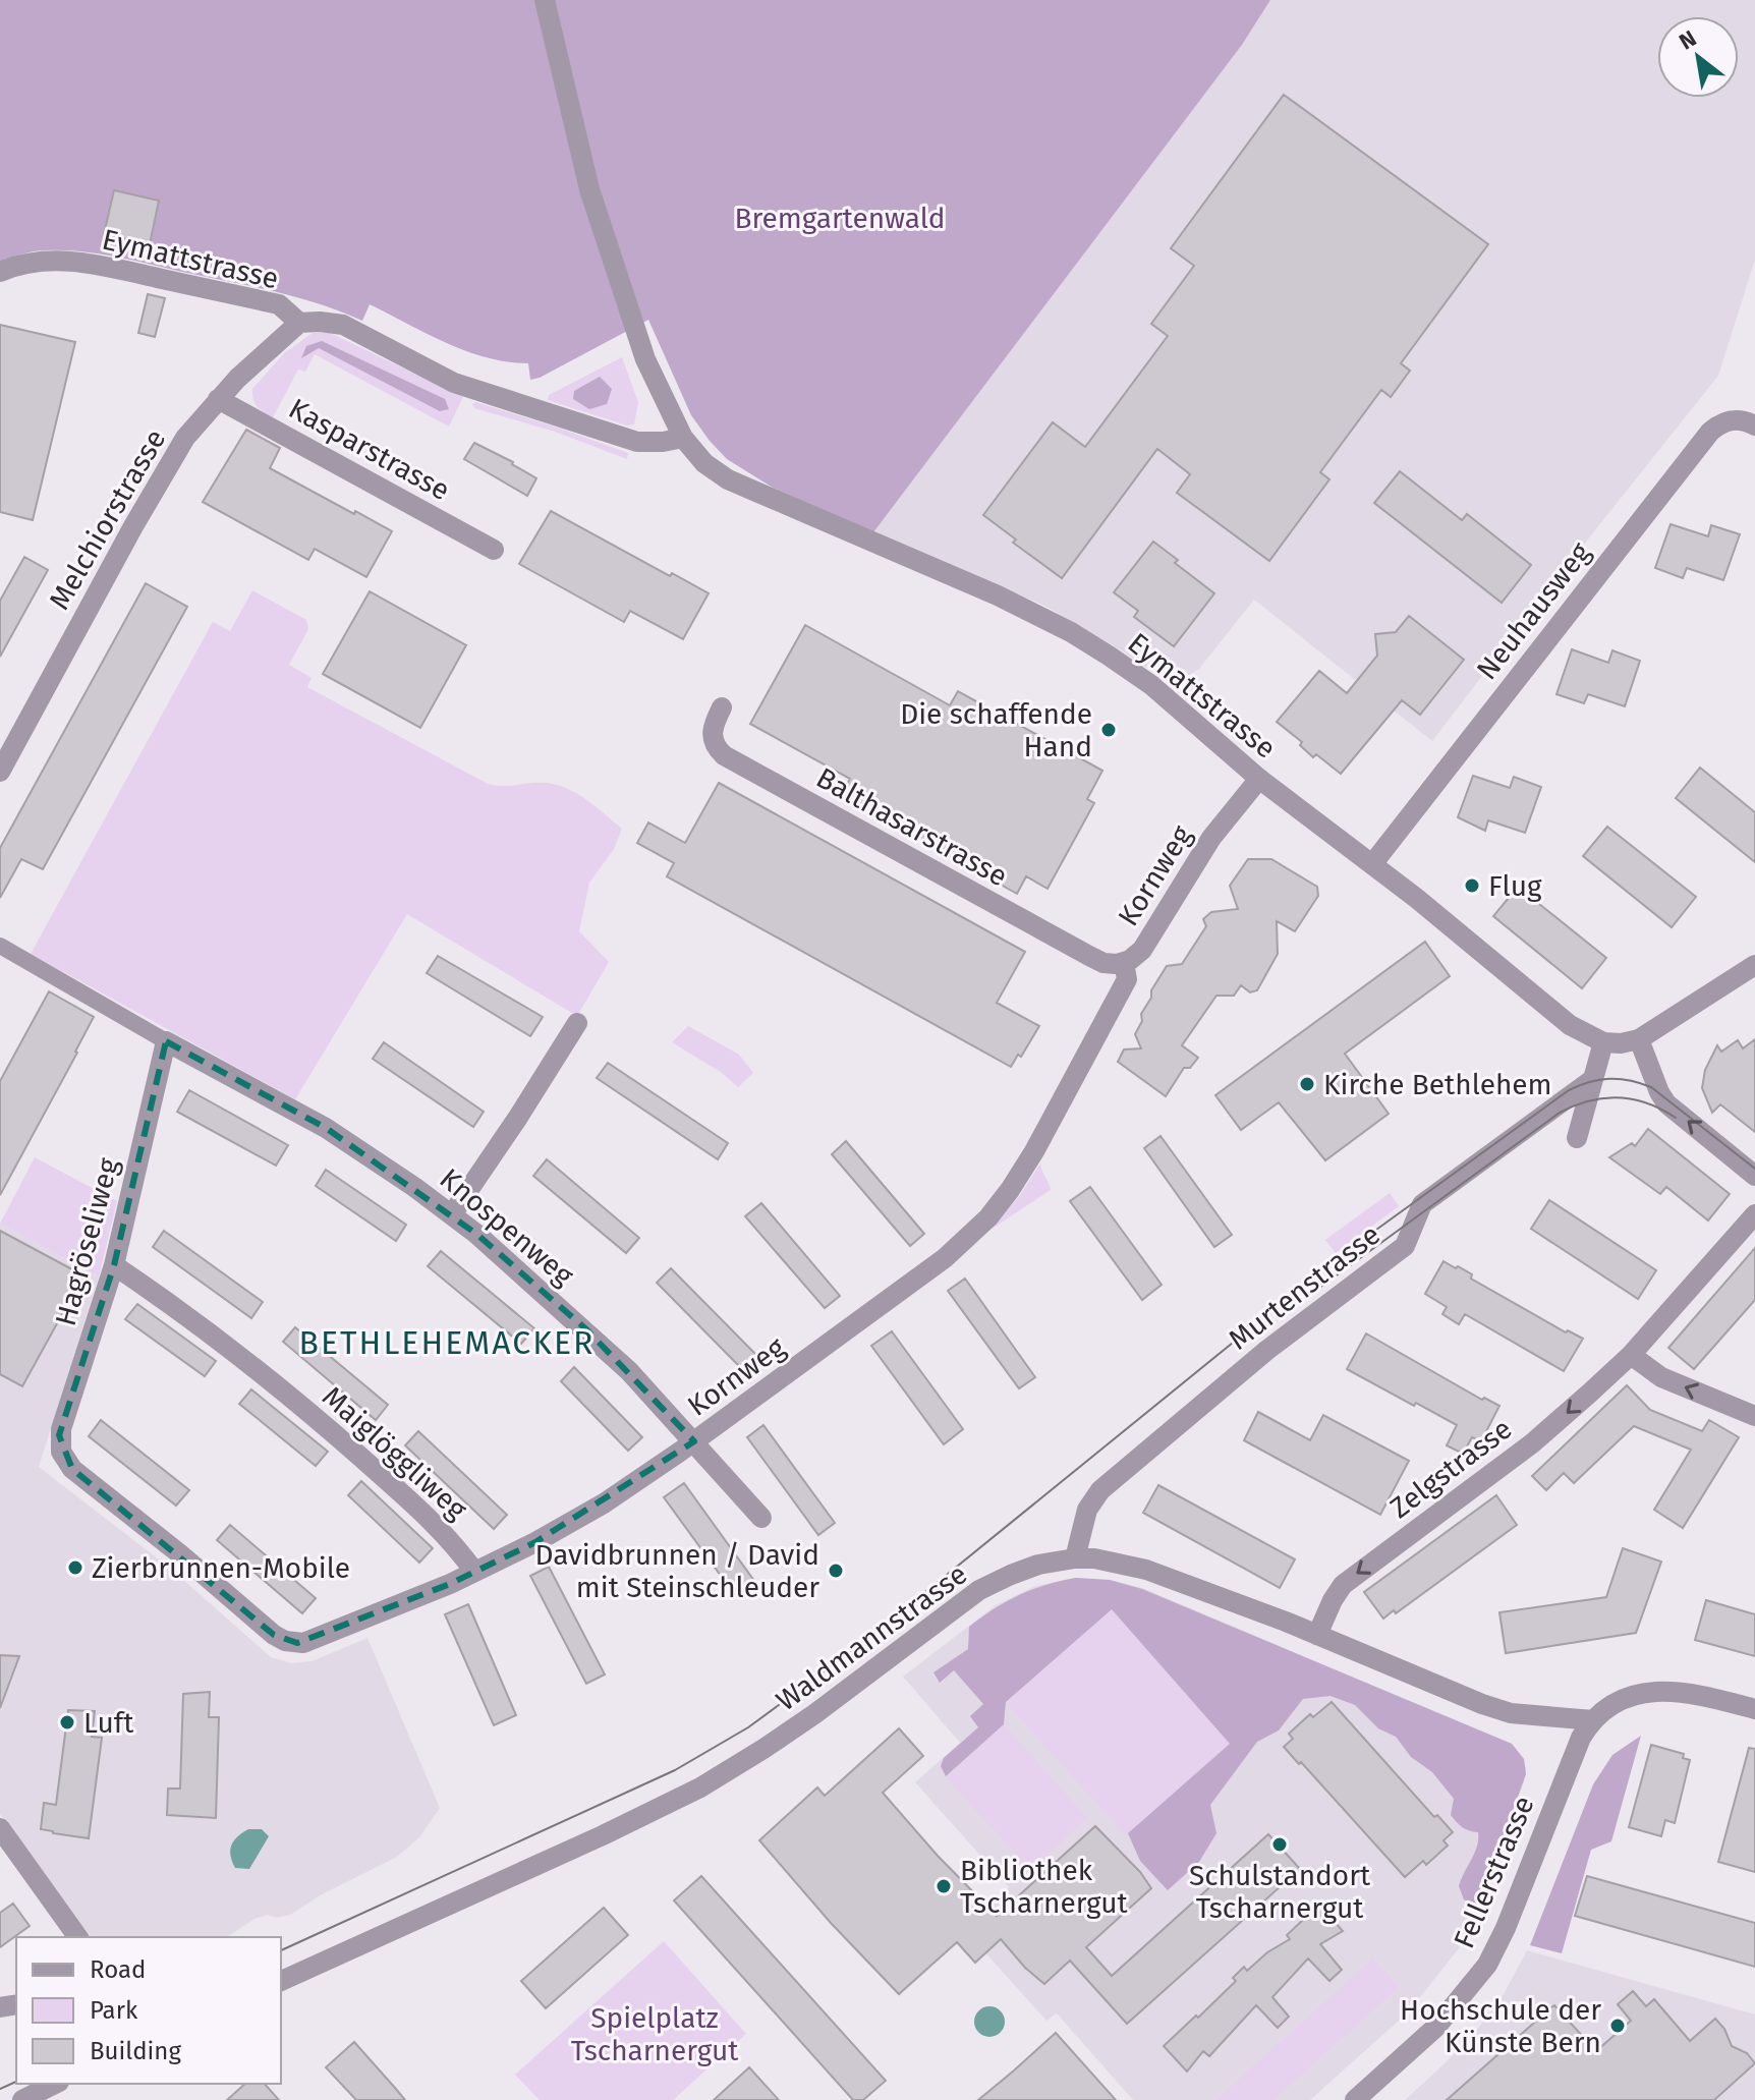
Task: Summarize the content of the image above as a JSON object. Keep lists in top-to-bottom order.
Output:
{
  "streets": {
    "street": [
      "Eymattstrasse",
      "Kasparstrasse",
      "Melchiorstrasse",
      "Neuhausweg",
      "Balthasarstrasse",
      "Kornweg",
      "Knospenweg",
      "Hagröseliweg",
      "Murtenstrasse",
      "Maiglöggliweg",
      "Zelgstrasse",
      "Waldmannstrasse",
      "Fellerstrasse"
    ]
  },
  "crossings": [
    ["Eymattstrasse", "Melchiorstrasse"],
    ["Eymattstrasse", "Neuhausweg"],
    ["Eymattstrasse", "Kornweg"],
    ["Kasparstrasse", "Melchiorstrasse"],
    ["Balthasarstrasse", "Kornweg"],
    ["Kornweg", "Knospenweg"],
    ["Kornweg", "Hagröseliweg"],
    ["Kornweg", "Maiglöggliweg"],
    ["Knospenweg", "Hagröseliweg"],
    ["Hagröseliweg", "Maiglöggliweg"],
    ["Murtenstrasse", "Waldmannstrasse"],
    ["Zelgstrasse", "Waldmannstrasse"],
    ["Waldmannstrasse", "Fellerstrasse"]
  ],
  "one_way": ["Zelgstrasse"],
  "districts": ["BETHLEHEMACKER"],
  "parks": ["Bremgartenwald", "Spielplatz Tscharnergut"],
  "places": [
    "Die schaffende Hand",
    "Flug",
    "Kirche Bethlehem",
    "Zierbrunnen-Mobile",
    "Davidbrunnen / David mit Steinschleuder",
    "Luft",
    "Schulstandort Tscharnergut",
    "Bibliothek Tscharnergut",
    "Hochschule der Künste Bern"
  ],
  "legend": ["Road", "Park", "Building"],
  "north": "top left"
}
